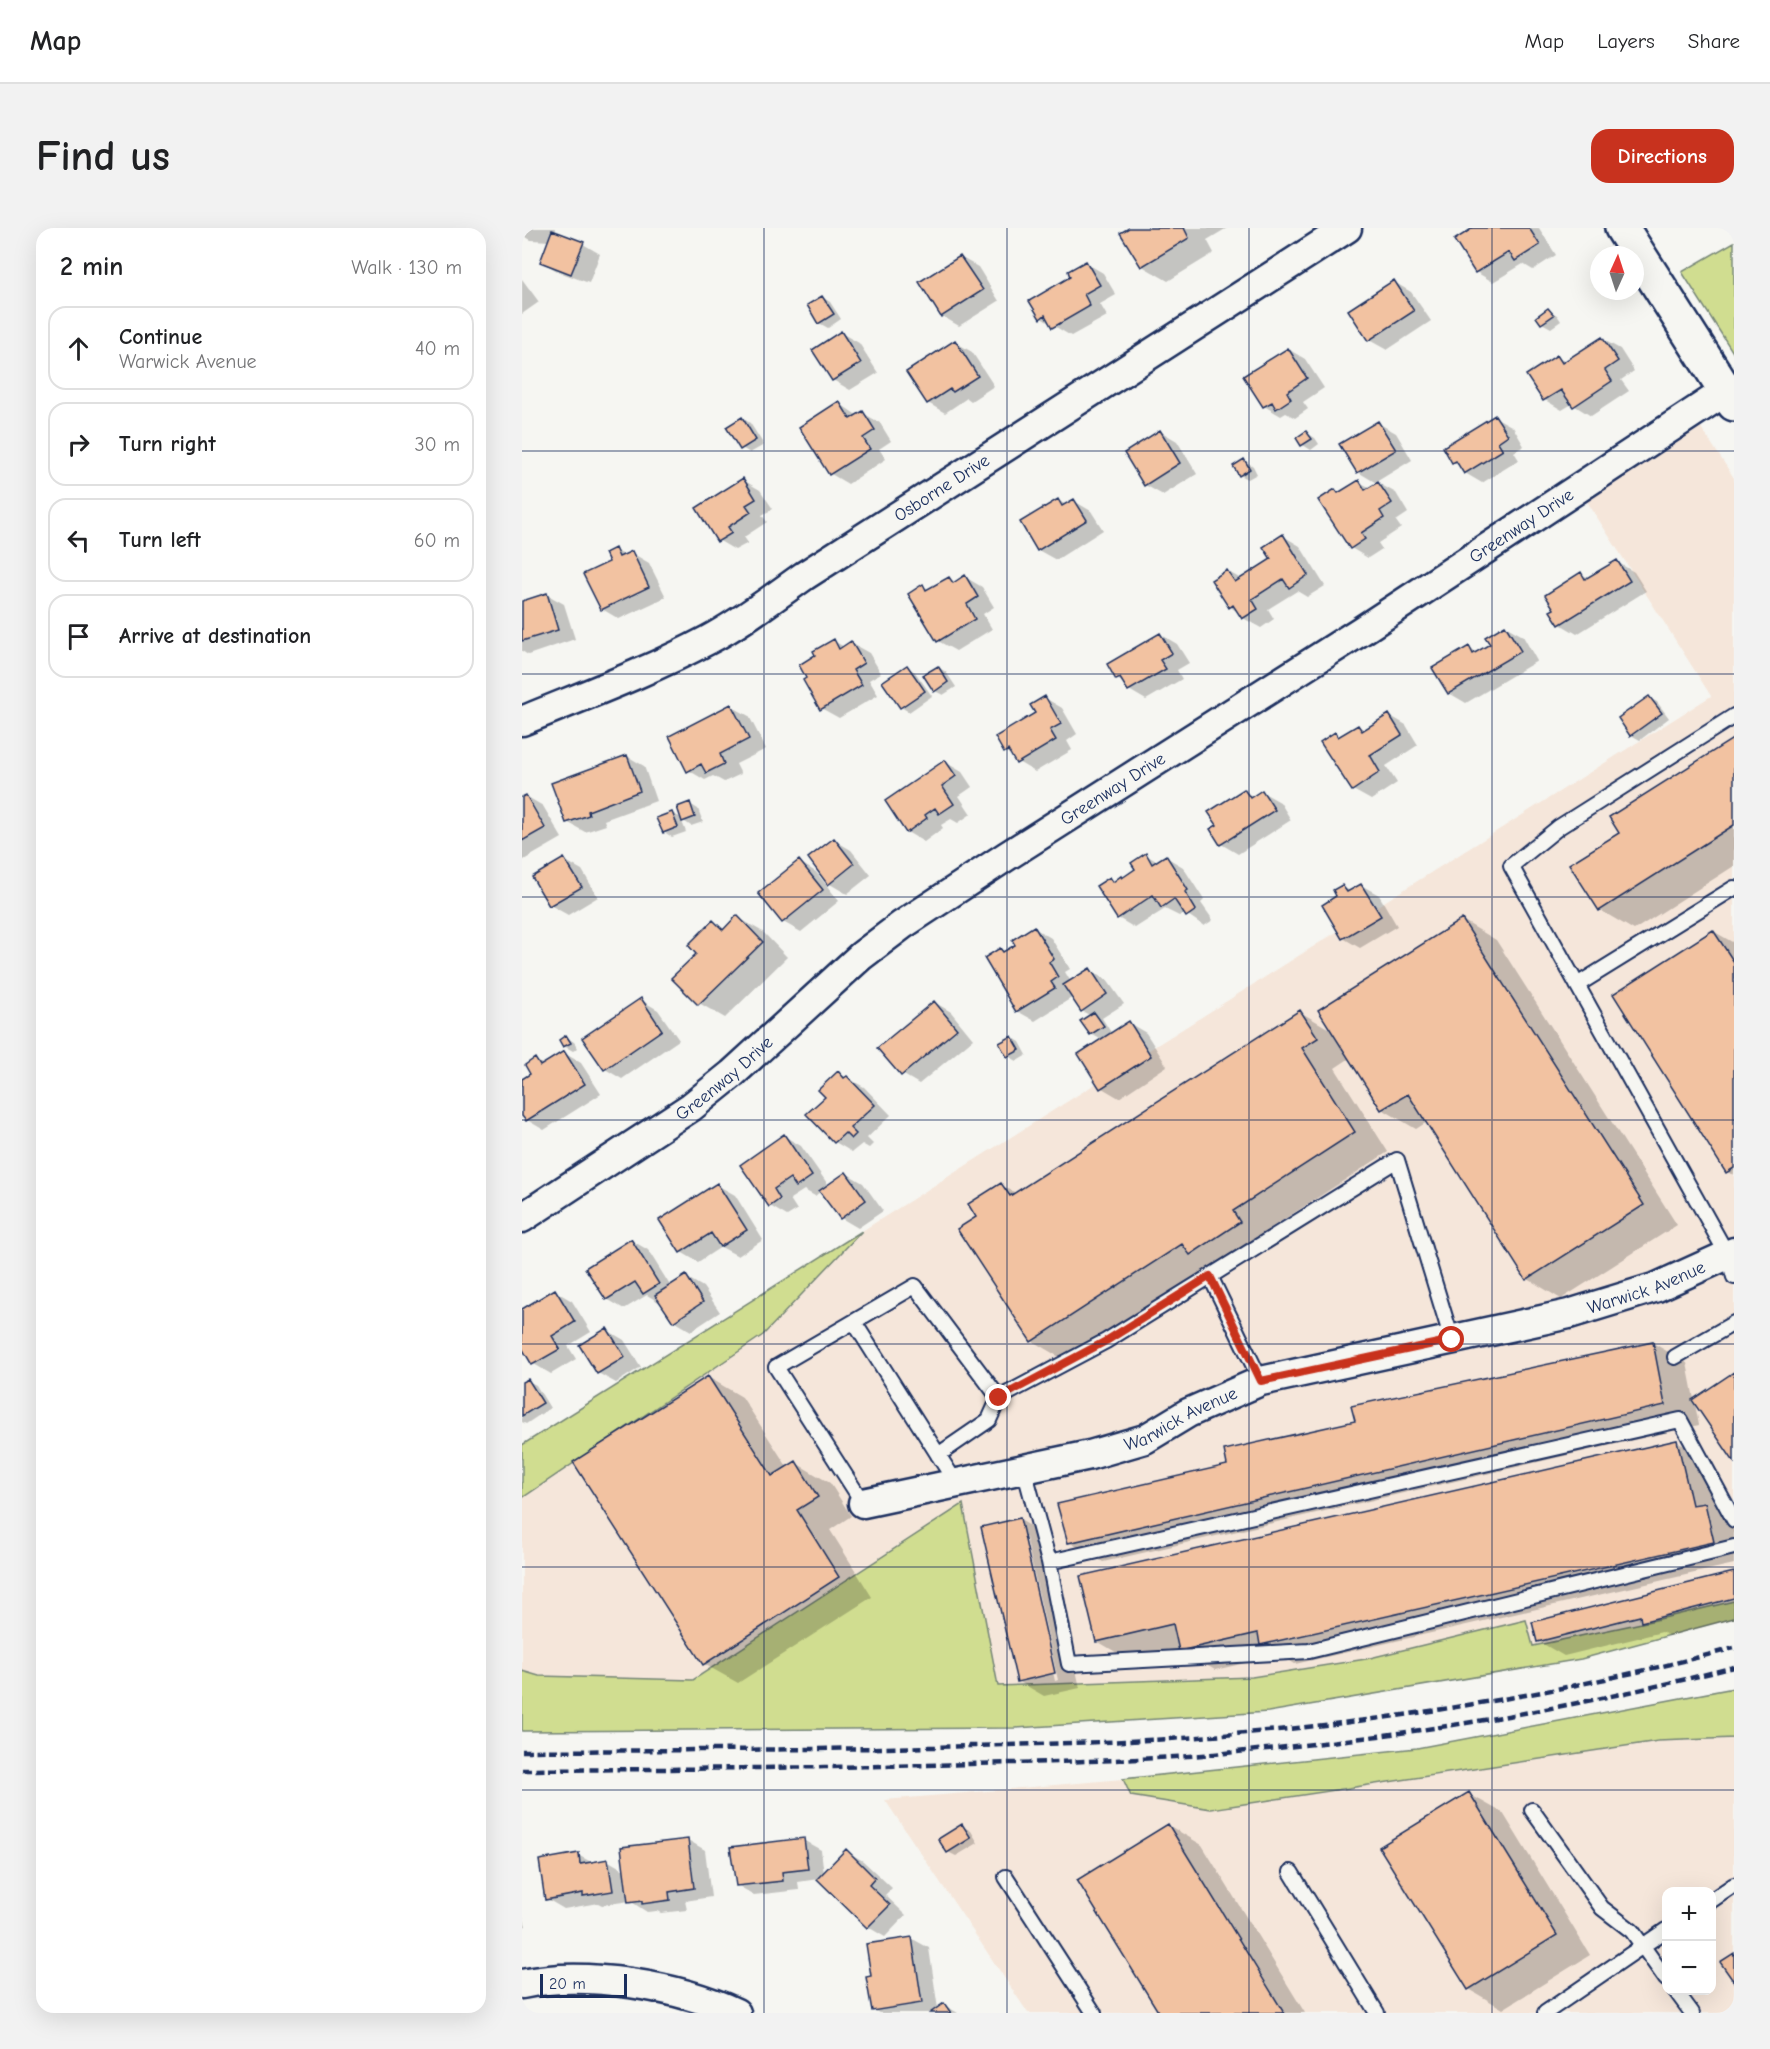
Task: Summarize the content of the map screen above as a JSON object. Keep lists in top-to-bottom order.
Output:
{
  "streets": {
    "street": ["Osborne Drive", "Greenway Drive", "Warwick Avenue"]
  },
  "scale_bar": "20 m",
  "north": "top",
  "page": {
    "header": "Map",
    "nav": ["Map", "Layers", "Share"],
    "buttons": "Directions",
    "title": "Find us",
    "heading": ["2 min", "Walk · 130 m"],
    "list": [
      ["Continue", "Warwick Avenue", "40 m"],
      ["Turn right", "30 m"],
      ["Turn left", "60 m"],
      "Arrive at destination"
    ],
    "map_buttons": ["+", "−"],
    "scale": "20 m"
  }
}
